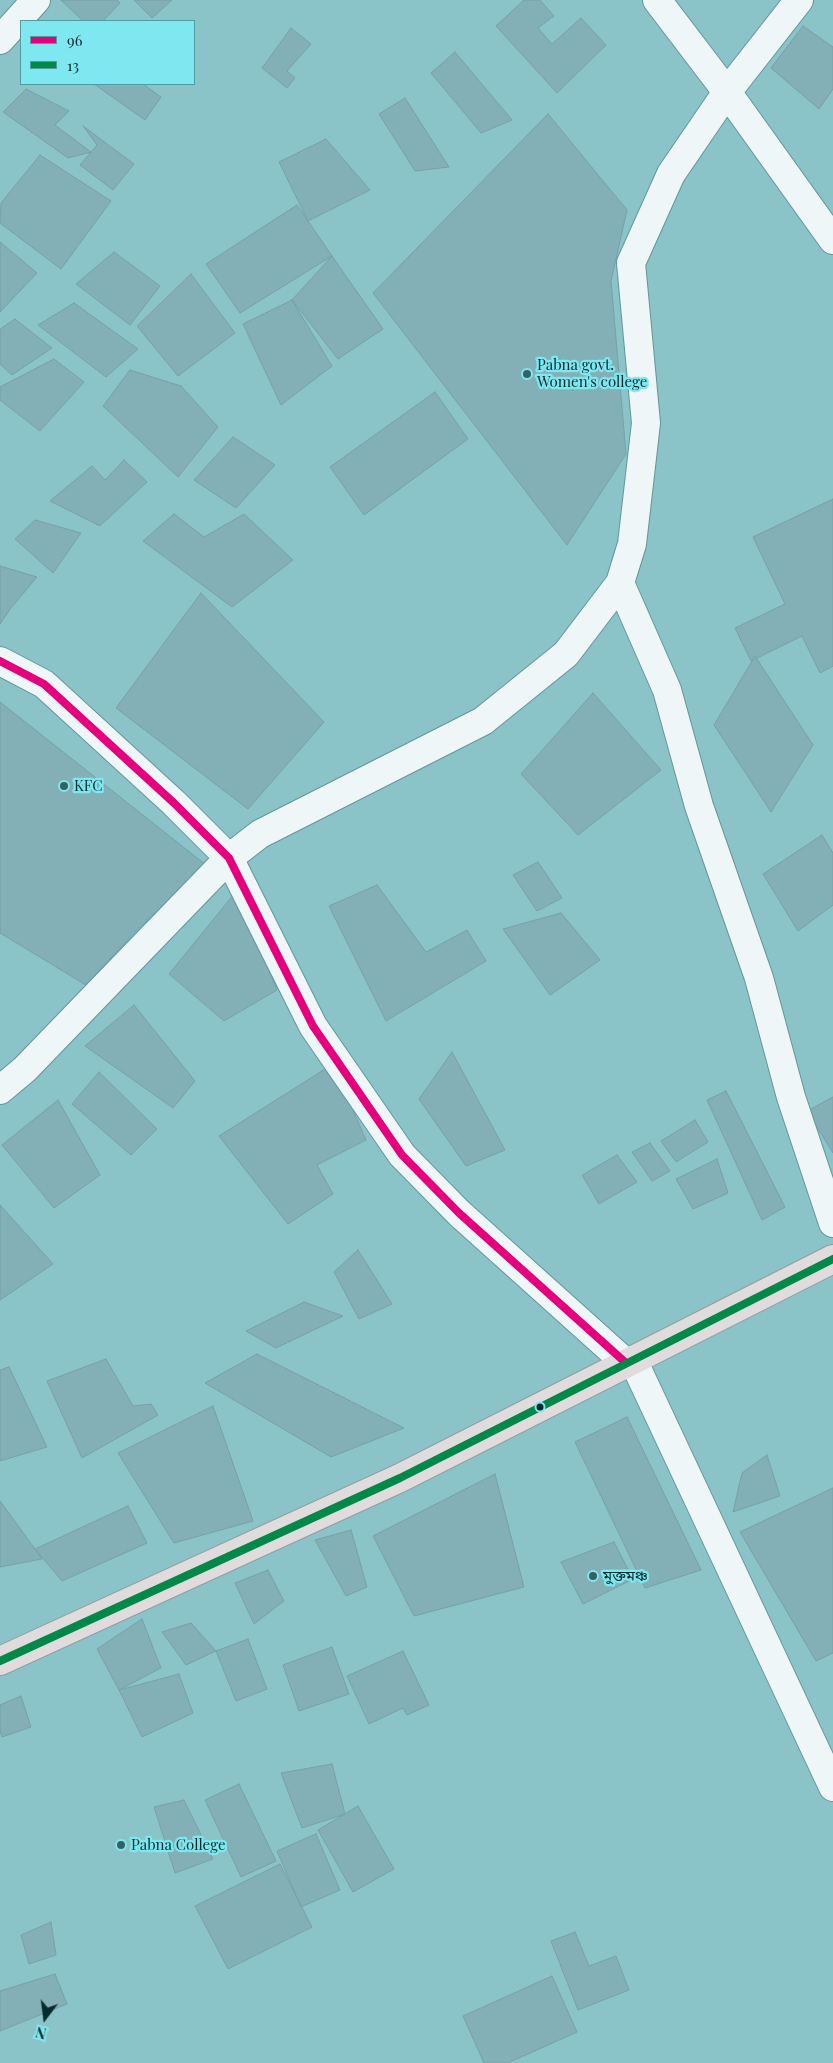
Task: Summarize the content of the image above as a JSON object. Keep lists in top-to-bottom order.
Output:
{
  "places": [
    "Pabna govt. Women's college",
    "KFC",
    "মুক্তমঞ্চ",
    "Pabna College"
  ],
  "lines": ["transit line 96", "transit line 13"],
  "legend": ["96", "13"],
  "north": "bottom"
}
